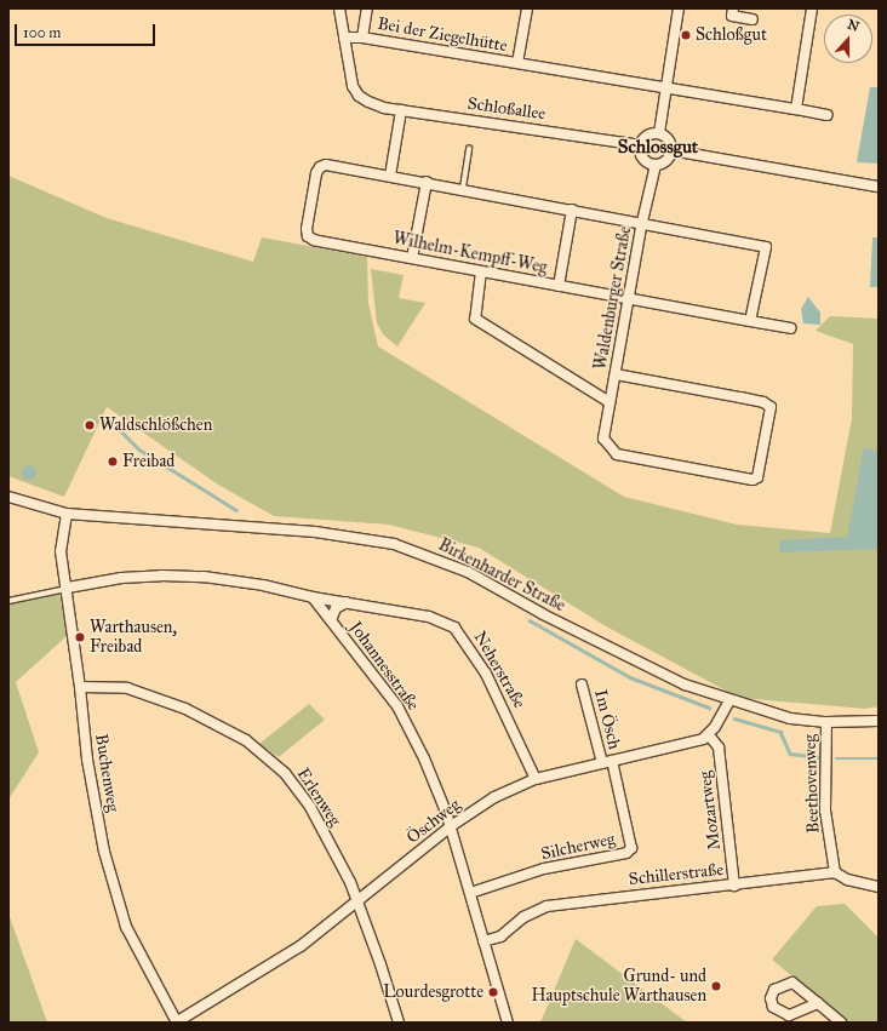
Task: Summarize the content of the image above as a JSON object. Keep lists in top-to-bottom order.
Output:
{
  "streets": {
    "street": [
      "Bei der Ziegelhütte",
      "Schloßallee",
      "Wilhelm-Kempff-Weg",
      "Waldenburger Straße",
      "Birkenharder Straße",
      "Johannesstraße",
      "Neherstraße",
      "Im Ösch",
      "Buchenweg",
      "Beethovenweg",
      "Erlenweg",
      "Mozartweg",
      "Öschweg",
      "Silcherweg",
      "Schillerstraße"
    ]
  },
  "crossings": [
    ["Bei der Ziegelhütte", "Schloßallee"],
    ["Schloßallee", "Waldenburger Straße"],
    ["Wilhelm-Kempff-Weg", "Waldenburger Straße"],
    ["Birkenharder Straße", "Buchenweg"],
    ["Birkenharder Straße", "Beethovenweg"],
    ["Johannesstraße", "Neherstraße"],
    ["Johannesstraße", "Öschweg"],
    ["Johannesstraße", "Silcherweg"],
    ["Johannesstraße", "Schillerstraße"],
    ["Neherstraße", "Öschweg"],
    ["Im Ösch", "Öschweg"],
    ["Im Ösch", "Silcherweg"],
    ["Buchenweg", "Erlenweg"],
    ["Buchenweg", "Öschweg"],
    ["Beethovenweg", "Schillerstraße"],
    ["Erlenweg", "Öschweg"],
    ["Mozartweg", "Öschweg"],
    ["Mozartweg", "Schillerstraße"],
    ["Öschweg", "Silcherweg"]
  ],
  "districts": ["Schlossgut"],
  "places": [
    "Schloßgut",
    "Waldschlößchen",
    "Freibad",
    "Warthausen, Freibad",
    "Grund- und Hauptschule Warthausen",
    "Lourdesgrotte"
  ],
  "scale_bar": "100 m",
  "north": "top"
}
